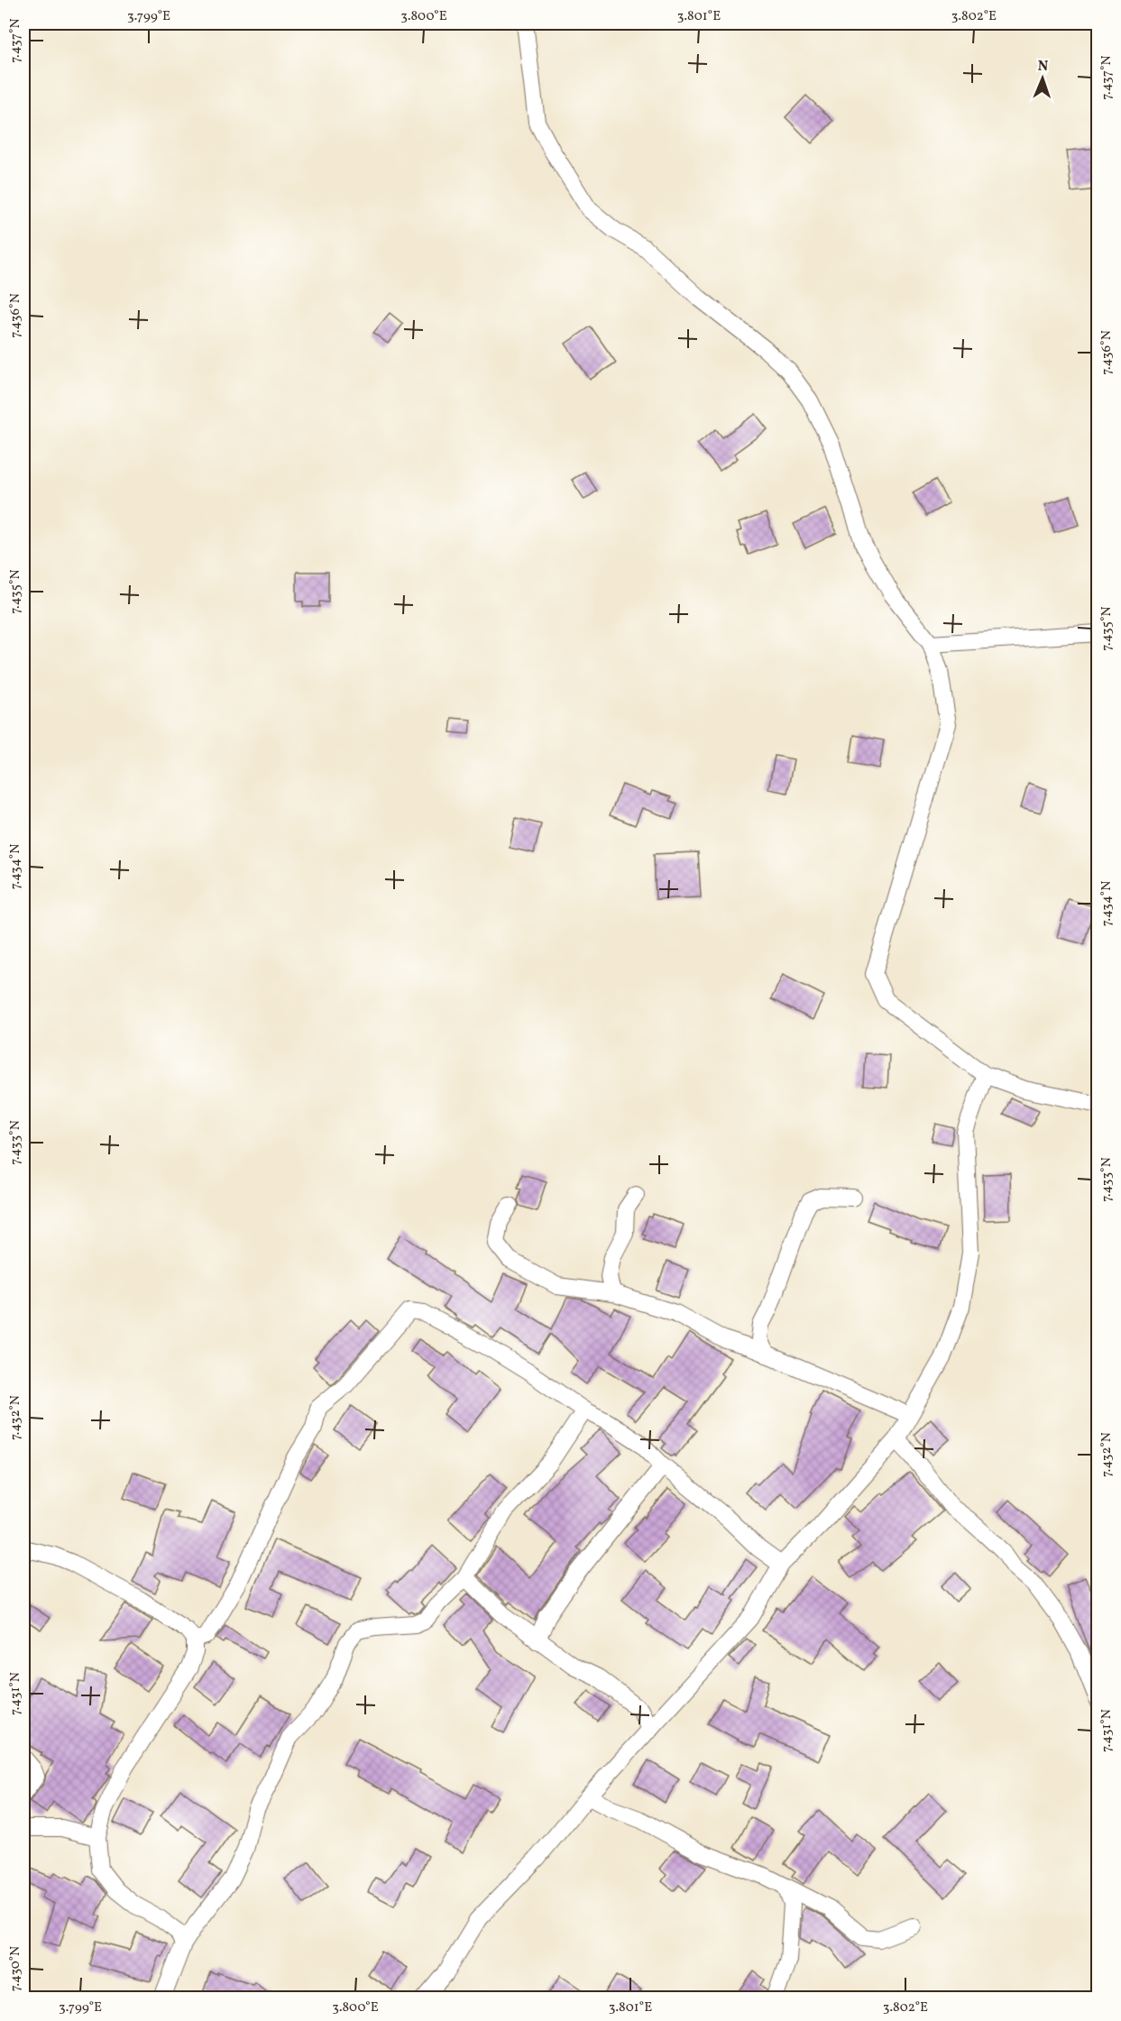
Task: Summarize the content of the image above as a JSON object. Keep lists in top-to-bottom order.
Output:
{
  "north": "top",
  "coordinates": [
    "3.799°E",
    "3.800°E",
    "3.801°E",
    "3.802°E",
    "7.437°N",
    "7.436°N",
    "7.435°N",
    "7.434°N",
    "7.433°N",
    "7.432°N",
    "7.431°N",
    "7.430°N"
  ]
}
